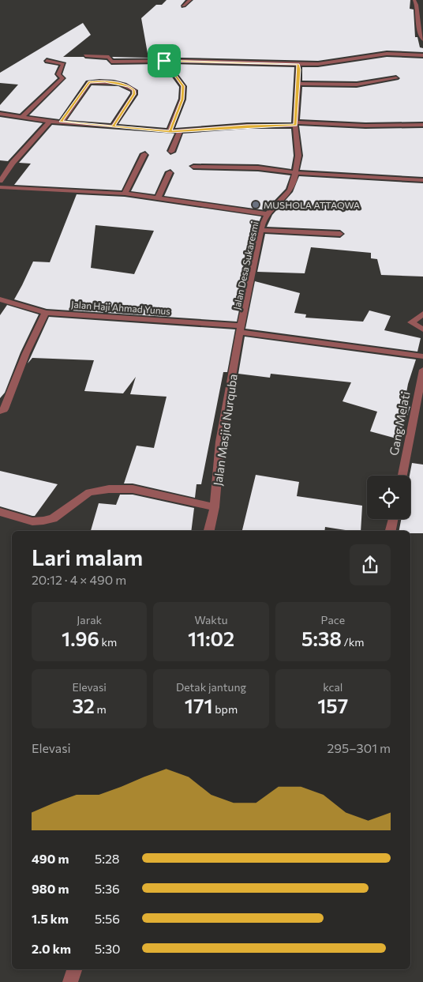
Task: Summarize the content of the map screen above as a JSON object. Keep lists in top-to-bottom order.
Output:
{
  "streets": {
    "street": [
      "Jalan Desa Sukaresmi",
      "Jalan Haji Ahmad Yunus",
      "Gang Melati",
      "Jalan Masjid Nurquba"
    ]
  },
  "crossings": [
    ["Jalan Desa Sukaresmi", "Jalan Haji Ahmad Yunus"],
    ["Jalan Desa Sukaresmi", "Jalan Masjid Nurquba"],
    ["Jalan Haji Ahmad Yunus", "Jalan Masjid Nurquba"]
  ],
  "places": ["MUSHOLA ATTAQWA"],
  "page": {
    "heading": ["Lari malam", "20:12 · 4 × 490 m"],
    "stats": [
      ["Jarak", "1.96 km"],
      ["Waktu", "11:02"],
      ["Pace", "5:38 /km"],
      ["Elevasi", "32 m"],
      ["Detak jantung", "171 bpm"],
      ["kcal", "157"]
    ],
    "chart": ["Elevasi", "295–301 m"],
    "list": [
      {
        "name": "490 m",
        "note": "5:28"
      },
      {
        "name": "980 m",
        "note": "5:36"
      },
      {
        "name": "1.5 km",
        "note": "5:56"
      },
      {
        "name": "2.0 km",
        "note": "5:30"
      }
    ]
  }
}
